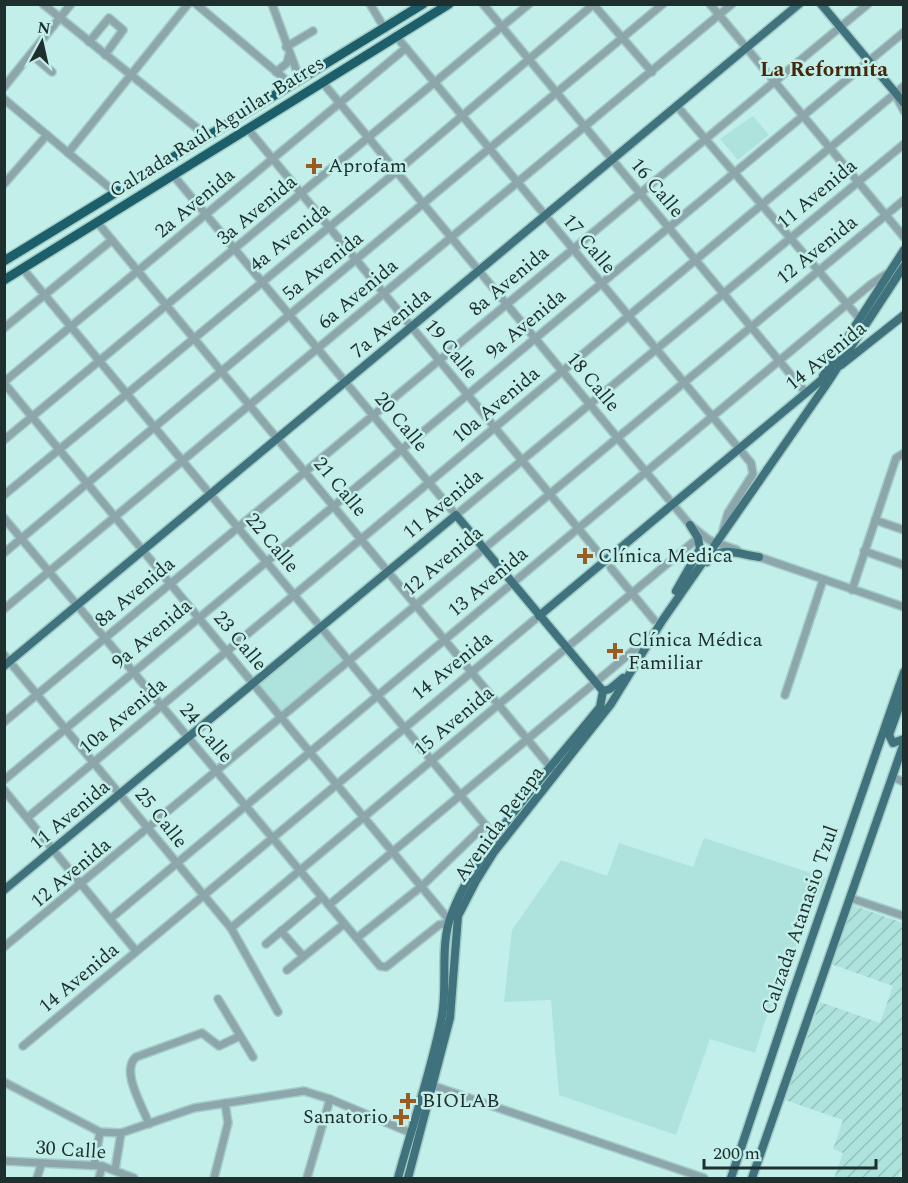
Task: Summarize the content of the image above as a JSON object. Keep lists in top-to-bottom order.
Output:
{
  "streets": {
    "highway": ["Calzada Raúl Aguilar Batres"],
    "main road": [
      "11 Avenida",
      "7a Avenida",
      "14 Avenida",
      "20 Calle",
      "Avenida Petapa",
      "Calzada Atanasio Tzul"
    ],
    "street": [
      "16 Calle",
      "2a Avenida",
      "3a Avenida",
      "4a Avenida",
      "17 Calle",
      "12 Avenida",
      "5a Avenida",
      "8a Avenida",
      "6a Avenida",
      "9a Avenida",
      "19 Calle",
      "18 Calle",
      "10a Avenida",
      "21 Calle",
      "22 Calle",
      "13 Avenida",
      "23 Calle",
      "15 Avenida",
      "24 Calle",
      "25 Calle",
      "30 Calle"
    ]
  },
  "crossings": [
    ["Calzada Raúl Aguilar Batres", "17 Calle"],
    ["Calzada Raúl Aguilar Batres", "19 Calle"],
    ["Calzada Raúl Aguilar Batres", "18 Calle"],
    ["Calzada Raúl Aguilar Batres", "20 Calle"],
    ["Calzada Raúl Aguilar Batres", "21 Calle"],
    ["Calzada Raúl Aguilar Batres", "22 Calle"],
    ["16 Calle", "11 Avenida"],
    ["16 Calle", "3a Avenida"],
    ["16 Calle", "4a Avenida"],
    ["16 Calle", "12 Avenida"],
    ["16 Calle", "5a Avenida"],
    ["16 Calle", "8a Avenida"],
    ["16 Calle", "6a Avenida"],
    ["16 Calle", "7a Avenida"],
    ["16 Calle", "9a Avenida"],
    ["16 Calle", "14 Avenida"],
    ["16 Calle", "10a Avenida"],
    ["16 Calle", "13 Avenida"],
    ["11 Avenida", "17 Calle"],
    ["11 Avenida", "19 Calle"],
    ["11 Avenida", "18 Calle"],
    ["11 Avenida", "20 Calle"],
    ["11 Avenida", "21 Calle"],
    ["11 Avenida", "22 Calle"],
    ["11 Avenida", "23 Calle"],
    ["11 Avenida", "24 Calle"],
    ["11 Avenida", "25 Calle"],
    ["2a Avenida", "17 Calle"],
    ["2a Avenida", "19 Calle"],
    ["2a Avenida", "18 Calle"],
    ["2a Avenida", "20 Calle"],
    ["2a Avenida", "21 Calle"],
    ["2a Avenida", "22 Calle"],
    ["2a Avenida", "23 Calle"],
    ["3a Avenida", "17 Calle"],
    ["3a Avenida", "19 Calle"],
    ["3a Avenida", "18 Calle"],
    ["3a Avenida", "20 Calle"],
    ["3a Avenida", "21 Calle"],
    ["3a Avenida", "22 Calle"],
    ["3a Avenida", "23 Calle"],
    ["4a Avenida", "17 Calle"],
    ["4a Avenida", "19 Calle"],
    ["4a Avenida", "18 Calle"],
    ["4a Avenida", "20 Calle"],
    ["4a Avenida", "21 Calle"],
    ["4a Avenida", "22 Calle"],
    ["4a Avenida", "23 Calle"],
    ["17 Calle", "12 Avenida"],
    ["17 Calle", "5a Avenida"],
    ["17 Calle", "8a Avenida"],
    ["17 Calle", "6a Avenida"],
    ["17 Calle", "7a Avenida"],
    ["17 Calle", "9a Avenida"],
    ["17 Calle", "14 Avenida"],
    ["17 Calle", "10a Avenida"],
    ["17 Calle", "13 Avenida"],
    ["17 Calle", "Avenida Petapa"],
    ["12 Avenida", "19 Calle"],
    ["12 Avenida", "18 Calle"],
    ["12 Avenida", "20 Calle"],
    ["12 Avenida", "21 Calle"],
    ["12 Avenida", "22 Calle"],
    ["12 Avenida", "23 Calle"],
    ["12 Avenida", "24 Calle"],
    ["12 Avenida", "25 Calle"],
    ["5a Avenida", "19 Calle"],
    ["5a Avenida", "18 Calle"],
    ["5a Avenida", "20 Calle"],
    ["5a Avenida", "21 Calle"],
    ["5a Avenida", "22 Calle"],
    ["5a Avenida", "23 Calle"],
    ["5a Avenida", "24 Calle"],
    ["8a Avenida", "19 Calle"],
    ["8a Avenida", "18 Calle"],
    ["8a Avenida", "20 Calle"],
    ["8a Avenida", "21 Calle"],
    ["8a Avenida", "22 Calle"],
    ["8a Avenida", "23 Calle"],
    ["8a Avenida", "24 Calle"],
    ["8a Avenida", "25 Calle"],
    ["6a Avenida", "19 Calle"],
    ["6a Avenida", "18 Calle"],
    ["6a Avenida", "20 Calle"],
    ["6a Avenida", "21 Calle"],
    ["6a Avenida", "22 Calle"],
    ["6a Avenida", "23 Calle"],
    ["6a Avenida", "24 Calle"],
    ["7a Avenida", "19 Calle"],
    ["7a Avenida", "18 Calle"],
    ["7a Avenida", "20 Calle"],
    ["7a Avenida", "21 Calle"],
    ["7a Avenida", "22 Calle"],
    ["7a Avenida", "23 Calle"],
    ["7a Avenida", "24 Calle"],
    ["7a Avenida", "25 Calle"],
    ["9a Avenida", "19 Calle"],
    ["9a Avenida", "18 Calle"],
    ["9a Avenida", "20 Calle"],
    ["9a Avenida", "21 Calle"],
    ["9a Avenida", "22 Calle"],
    ["9a Avenida", "23 Calle"],
    ["9a Avenida", "24 Calle"],
    ["9a Avenida", "25 Calle"],
    ["19 Calle", "14 Avenida"],
    ["19 Calle", "10a Avenida"],
    ["19 Calle", "13 Avenida"],
    ["19 Calle", "15 Avenida"],
    ["19 Calle", "Avenida Petapa"],
    ["14 Avenida", "18 Calle"],
    ["14 Avenida", "20 Calle"],
    ["14 Avenida", "21 Calle"],
    ["14 Avenida", "22 Calle"],
    ["14 Avenida", "23 Calle"],
    ["14 Avenida", "24 Calle"],
    ["14 Avenida", "25 Calle"],
    ["14 Avenida", "Avenida Petapa"],
    ["18 Calle", "10a Avenida"],
    ["18 Calle", "13 Avenida"],
    ["18 Calle", "Avenida Petapa"],
    ["10a Avenida", "20 Calle"],
    ["10a Avenida", "21 Calle"],
    ["10a Avenida", "22 Calle"],
    ["10a Avenida", "23 Calle"],
    ["10a Avenida", "24 Calle"],
    ["10a Avenida", "25 Calle"],
    ["20 Calle", "13 Avenida"],
    ["20 Calle", "15 Avenida"],
    ["20 Calle", "Avenida Petapa"],
    ["21 Calle", "13 Avenida"],
    ["21 Calle", "15 Avenida"],
    ["21 Calle", "Avenida Petapa"],
    ["22 Calle", "13 Avenida"],
    ["22 Calle", "15 Avenida"],
    ["22 Calle", "Avenida Petapa"],
    ["13 Avenida", "23 Calle"],
    ["13 Avenida", "24 Calle"],
    ["13 Avenida", "25 Calle"],
    ["13 Avenida", "Avenida Petapa"],
    ["23 Calle", "15 Avenida"],
    ["23 Calle", "24 Calle"],
    ["23 Calle", "Avenida Petapa"],
    ["15 Avenida", "24 Calle"],
    ["15 Avenida", "25 Calle"],
    ["24 Calle", "Avenida Petapa"]
  ],
  "districts": ["La Reformita"],
  "places": {
    "health": [
      "Aprofam",
      "Clínica Medica",
      "Clínica Médica Familiar",
      "BIOLAB",
      "Sanatorio"
    ]
  },
  "scale_bar": "200 m",
  "north": "top"
}
